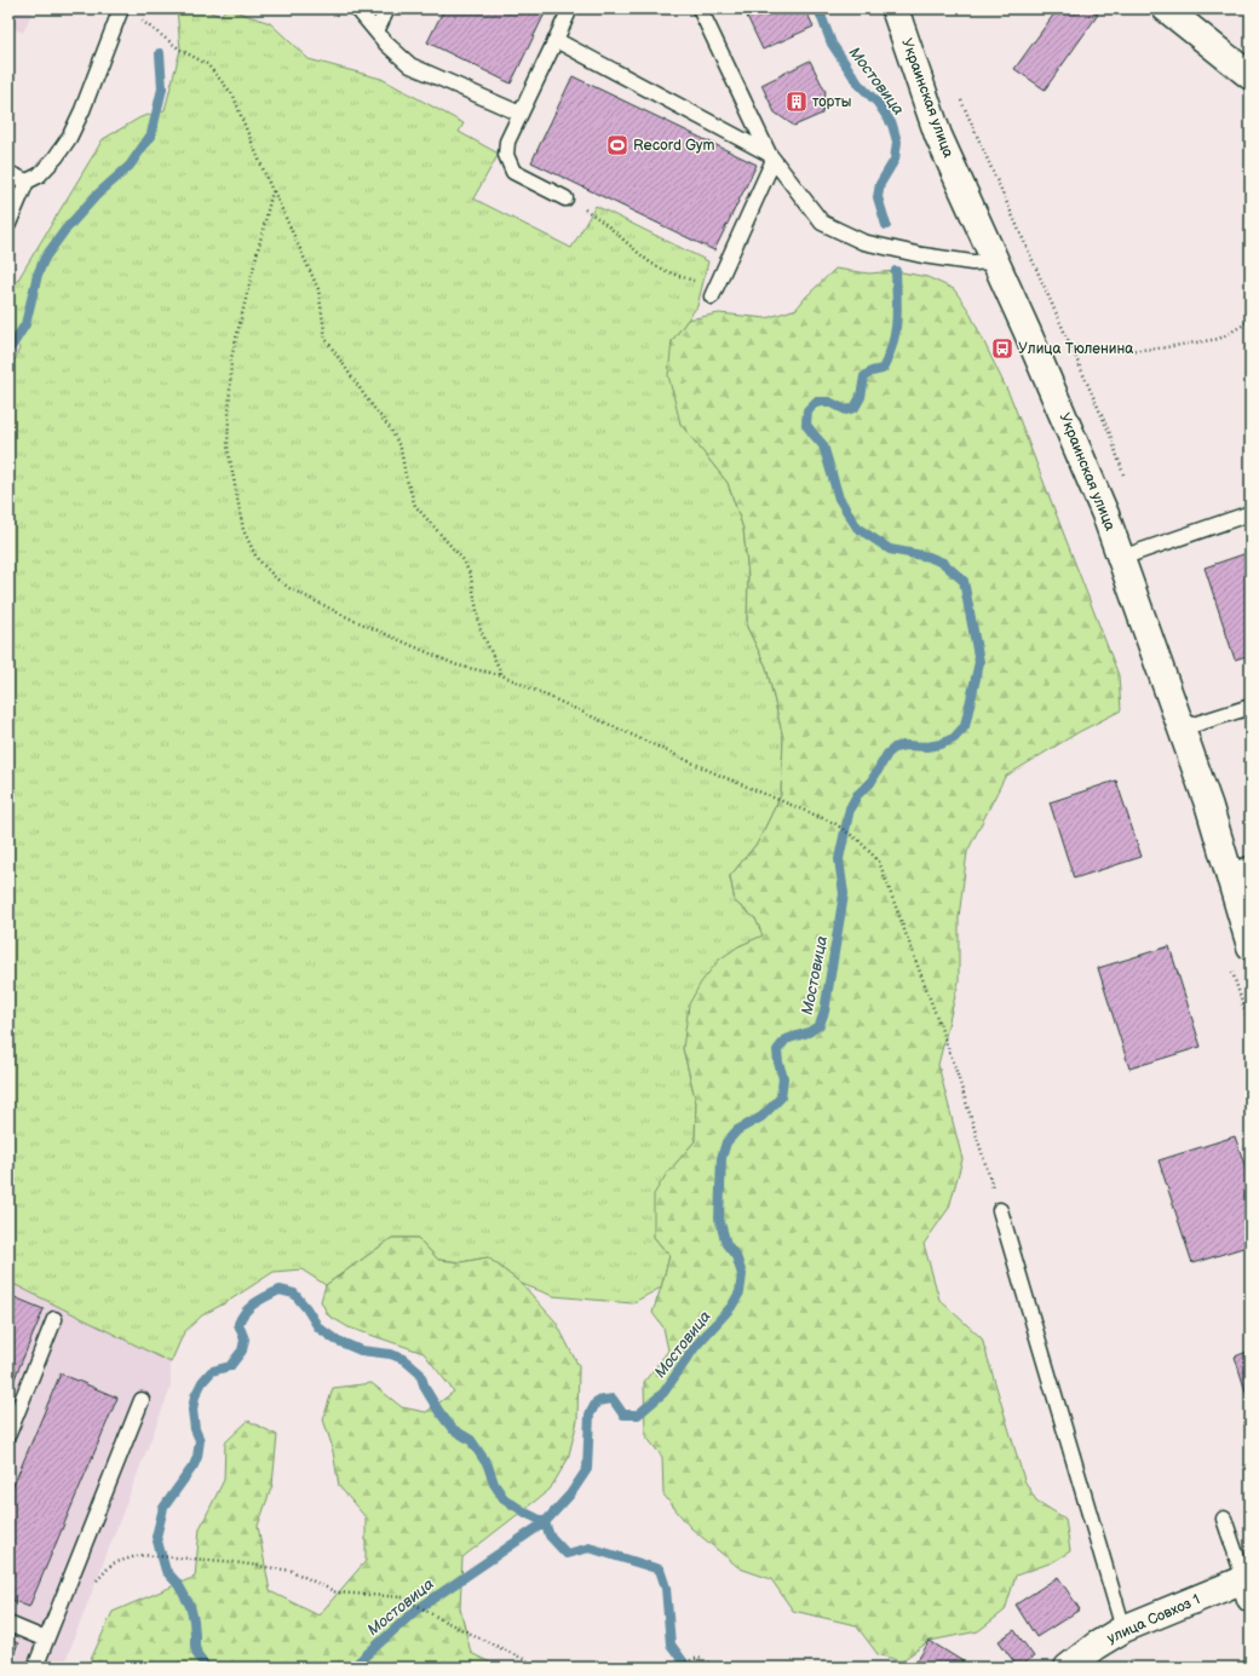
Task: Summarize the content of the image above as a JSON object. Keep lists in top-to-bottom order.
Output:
{
  "streets": {
    "main road": ["Украинская улица", "улица Совхоз 1"]
  },
  "water": ["Мостовица"],
  "places": {
    "building": ["торты"],
    "sports": ["Record Gym"],
    "bus stop": ["Улица Тюленина"]
  }
}
